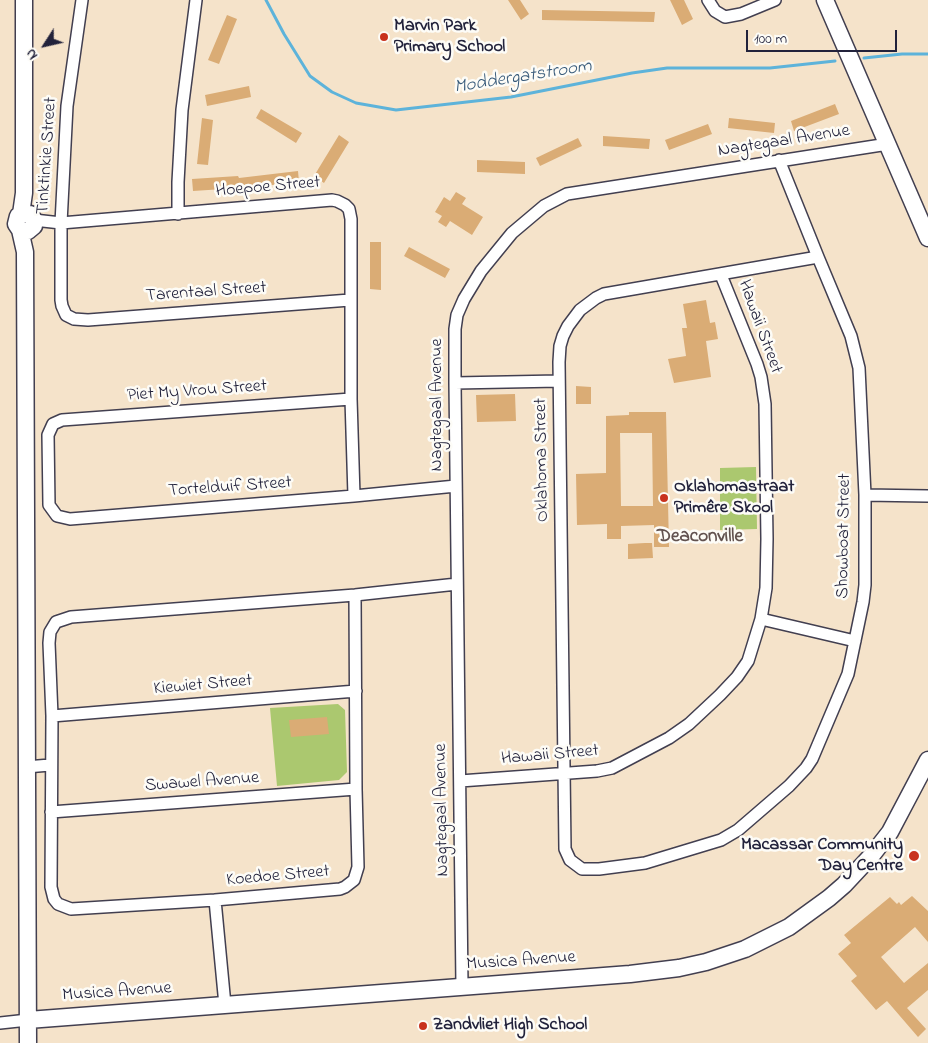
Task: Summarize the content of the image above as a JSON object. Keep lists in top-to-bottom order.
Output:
{
  "streets": {
    "street": [
      "Nagtegaal Avenue",
      "Tinktinkie Street",
      "Hoepoe Street",
      "Tarentaal Street",
      "Hawaii Street",
      "Piet My Vrou Street",
      "Oklahoma Street",
      "Tortelduif Street",
      "Showboat Street",
      "Kiewiet Street",
      "Swawel Avenue",
      "Koedoe Street",
      "Musica Avenue"
    ]
  },
  "crossings": [
    ["Nagtegaal Avenue", "Hawaii Street"],
    ["Nagtegaal Avenue", "Tortelduif Street"],
    ["Nagtegaal Avenue", "Showboat Street"],
    ["Nagtegaal Avenue", "Koedoe Street"],
    ["Nagtegaal Avenue", "Musica Avenue"],
    ["Tinktinkie Street", "Hoepoe Street"],
    ["Tinktinkie Street", "Tarentaal Street"],
    ["Hoepoe Street", "Tarentaal Street"],
    ["Hoepoe Street", "Piet My Vrou Street"],
    ["Hoepoe Street", "Tortelduif Street"],
    ["Hawaii Street", "Oklahoma Street"],
    ["Piet My Vrou Street", "Tortelduif Street"],
    ["Oklahoma Street", "Showboat Street"],
    ["Kiewiet Street", "Koedoe Street"],
    ["Swawel Avenue", "Koedoe Street"]
  ],
  "districts": ["Deaconville"],
  "water": ["Moddergatstroom"],
  "places": [
    "Marvin Park Primary School",
    "Oklahomastraat Primêre Skool",
    "Macassar Community Day Centre",
    "Zandvliet High School"
  ],
  "scale_bar": "100 m",
  "north": "bottom left"
}
